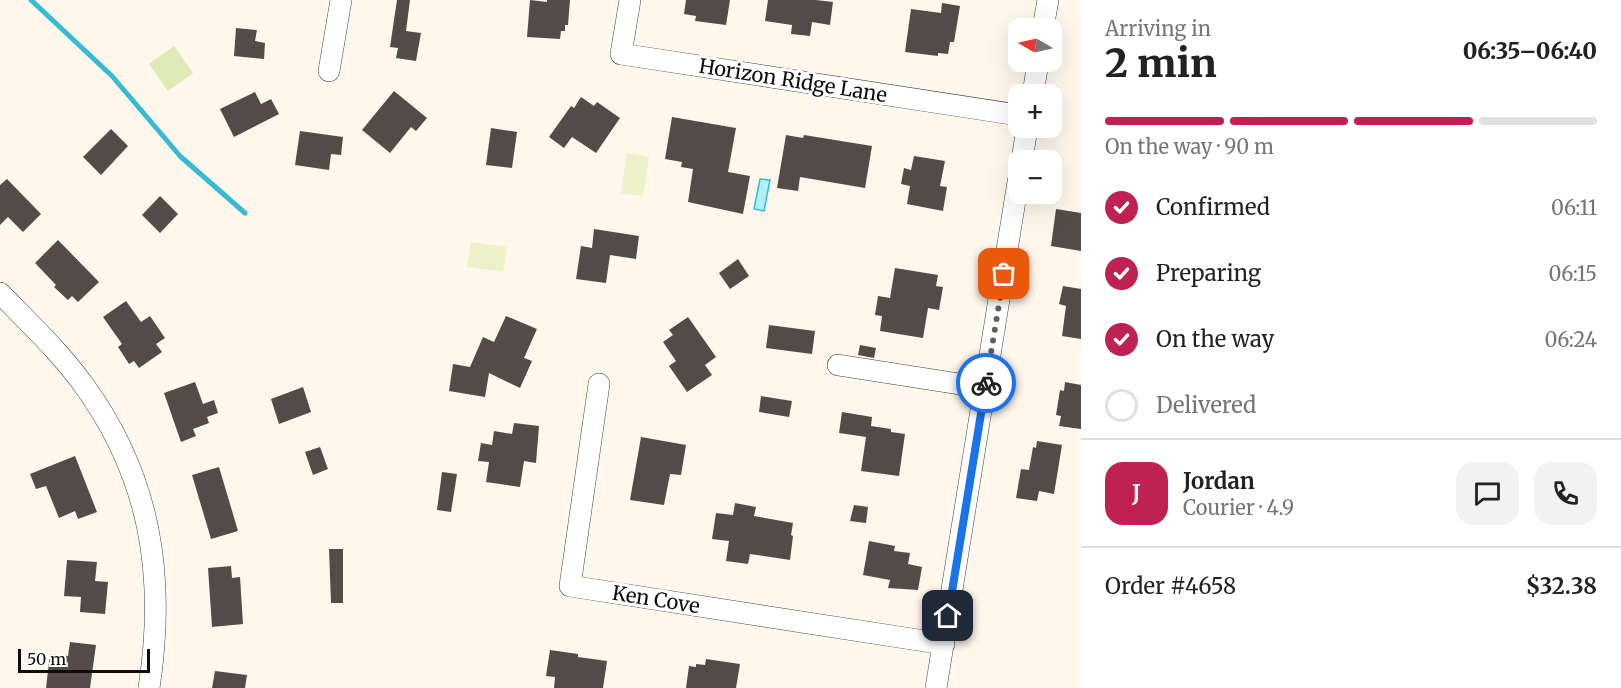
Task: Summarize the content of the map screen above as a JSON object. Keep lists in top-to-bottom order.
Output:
{
  "streets": {
    "street": ["Horizon Ridge Lane", "Ken Cove"]
  },
  "scale_bar": "50 m",
  "north": "left",
  "page": {
    "heading": ["2 min", "Arriving in", "06:35–06:40"],
    "panel": [
      "Jordan",
      "Courier · 4.9",
      "Order #4658",
      "$32.38"
    ],
    "map_buttons": ["+", "−"],
    "bar": "On the way · 90 m",
    "list": [
      ["Confirmed", "06:11"],
      ["Preparing", "06:15"],
      ["On the way", "06:24"],
      "Delivered"
    ],
    "round": "J",
    "scale": "50 m"
  }
}
